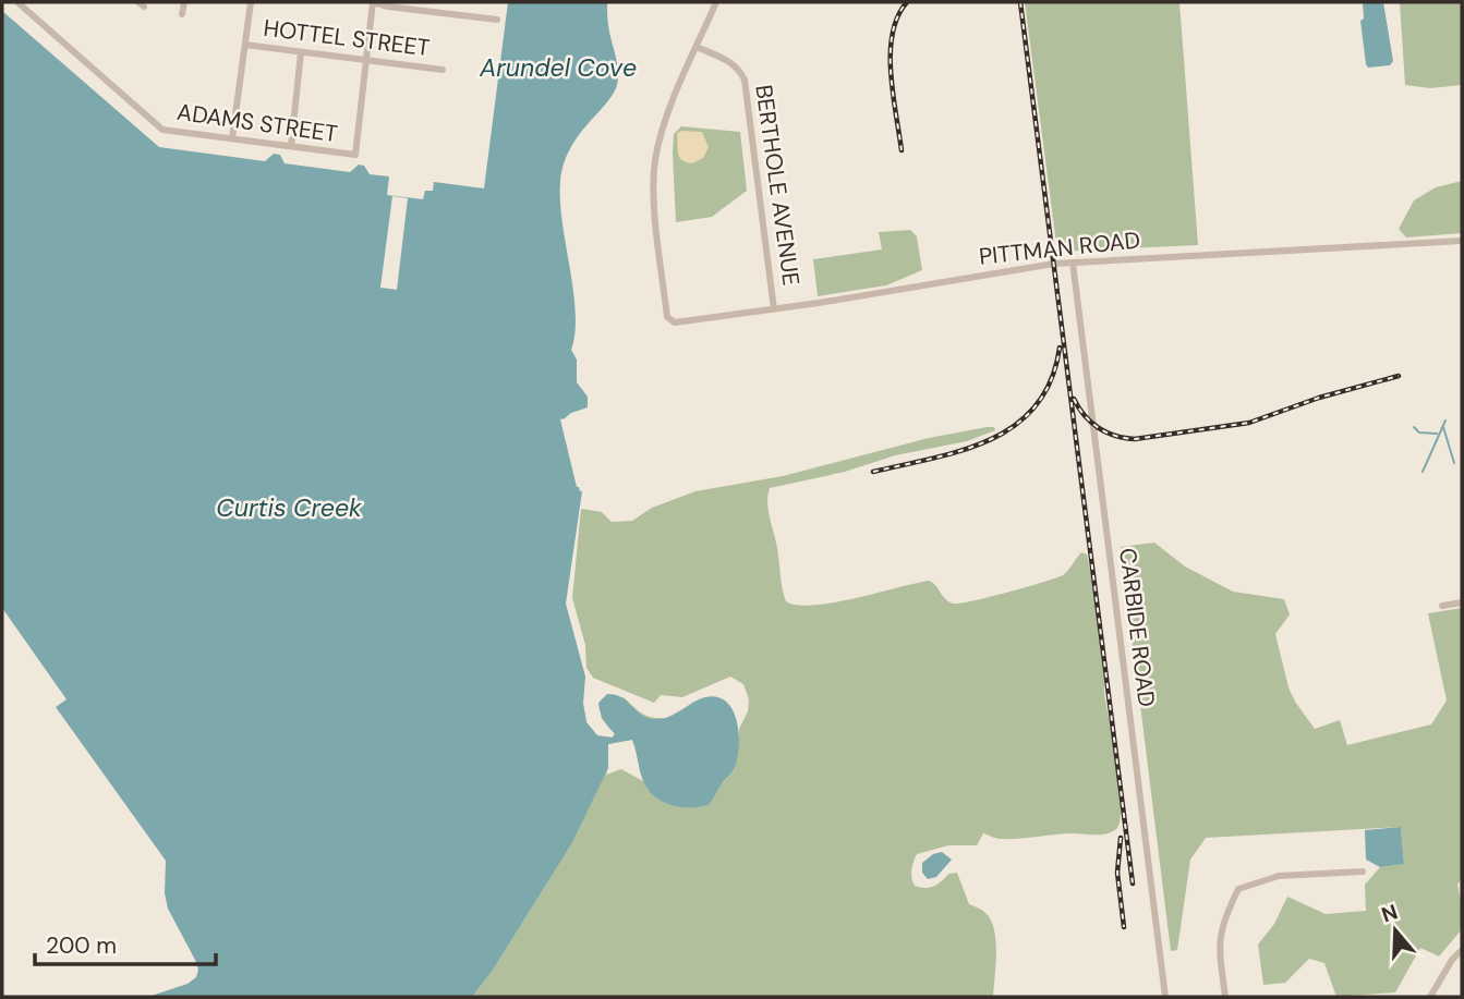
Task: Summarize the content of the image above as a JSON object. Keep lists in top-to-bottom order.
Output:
{
  "streets": {
    "street": [
      "HOTTEL STREET",
      "ADAMS STREET",
      "BERTHOLE AVENUE",
      "PITTMAN ROAD",
      "CARBIDE ROAD"
    ]
  },
  "crossings": [
    ["HOTTEL STREET", "ADAMS STREET"],
    ["BERTHOLE AVENUE", "PITTMAN ROAD"],
    ["PITTMAN ROAD", "CARBIDE ROAD"]
  ],
  "water": ["Arundel Cove", "Curtis Creek"],
  "scale_bar": "200 m",
  "north": "top"
}
